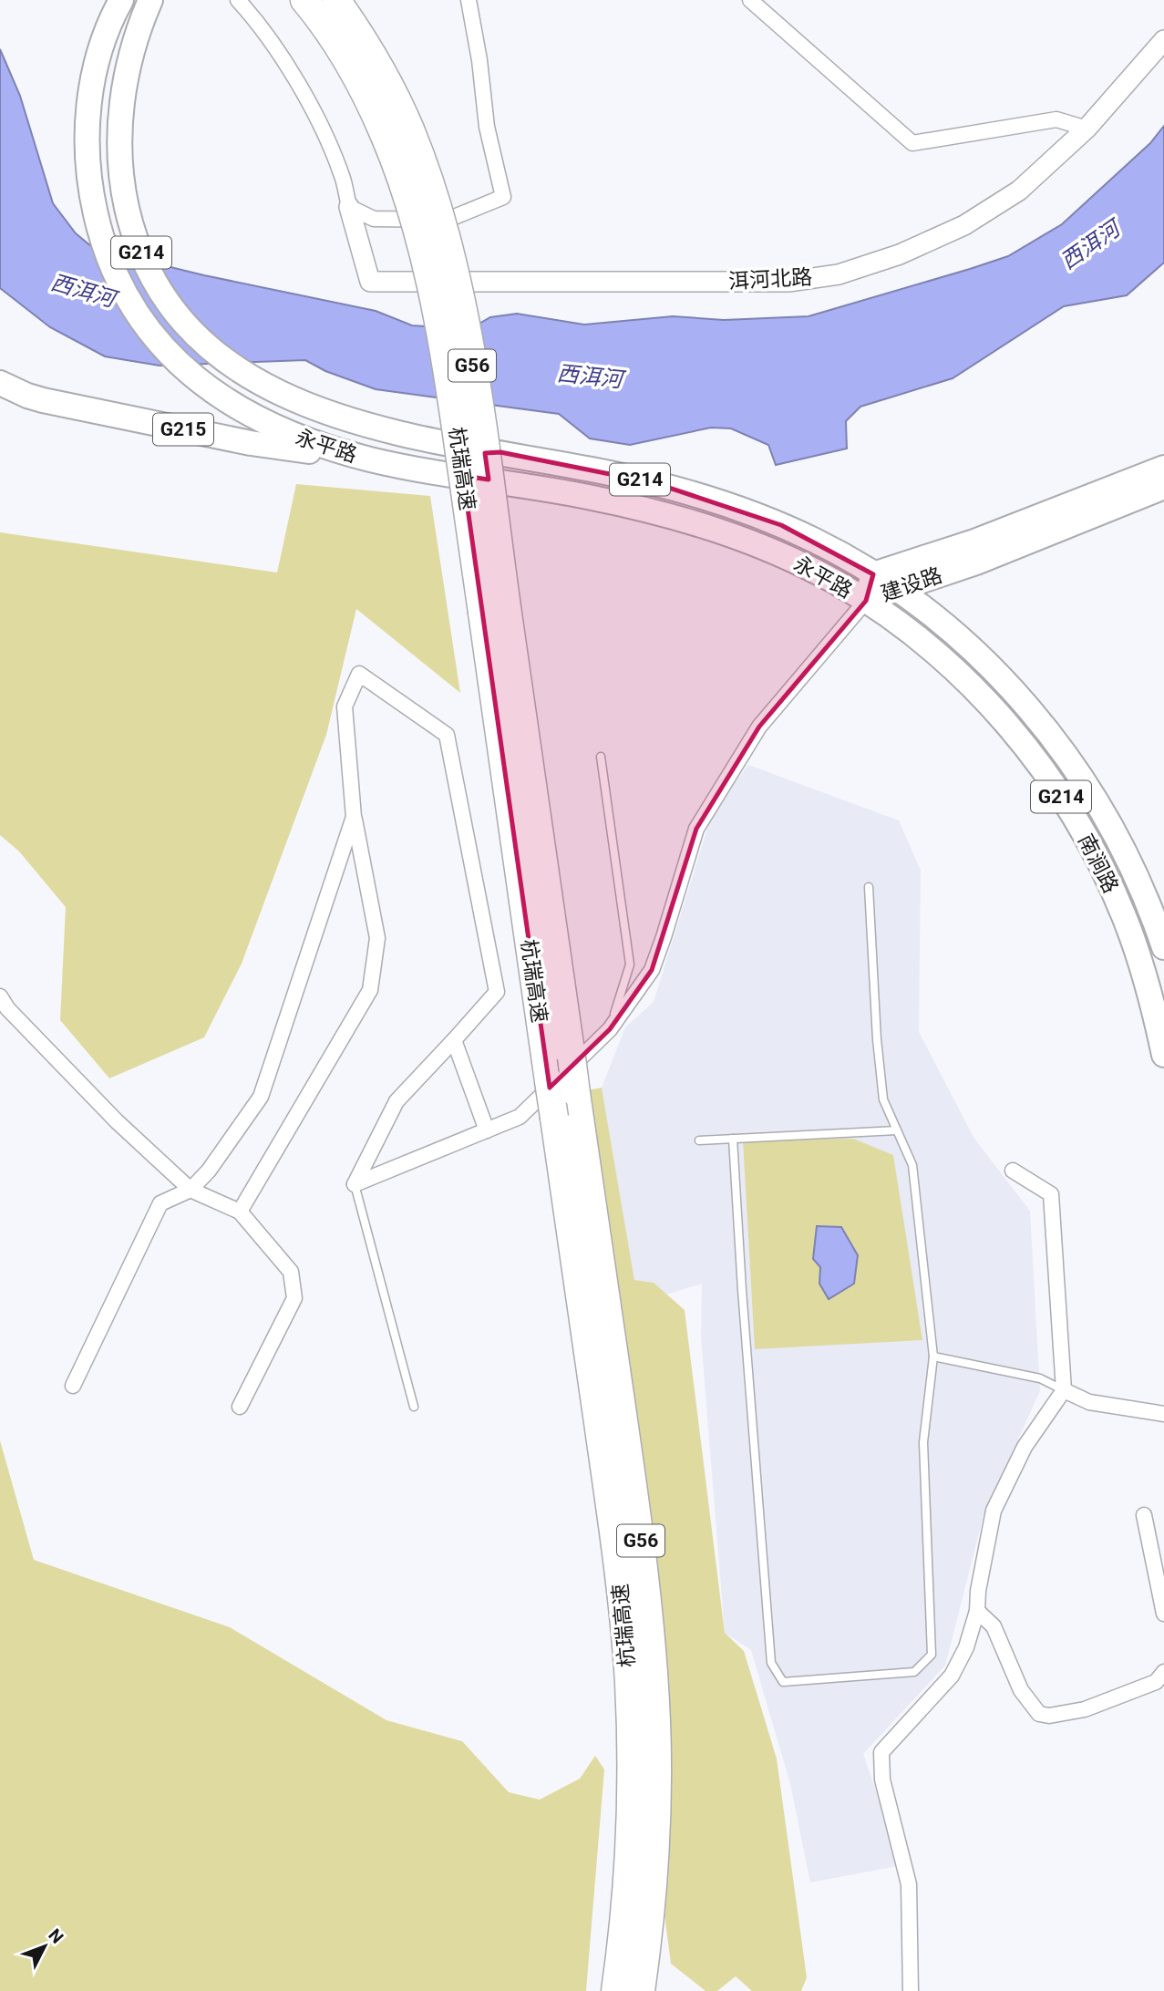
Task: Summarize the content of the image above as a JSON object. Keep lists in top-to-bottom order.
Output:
{
  "streets": {
    "highway": ["G56", "杭瑞高速"],
    "main road": [
      "G214",
      "G215",
      "永平路",
      "建设路",
      "南涧路"
    ],
    "street": ["洱河北路"]
  },
  "crossings": [
    ["G215", "永平路"],
    ["永平路", "建设路"],
    ["永平路", "南涧路"],
    ["建设路", "南涧路"]
  ],
  "water": ["西洱河"],
  "north": "top right"
}
